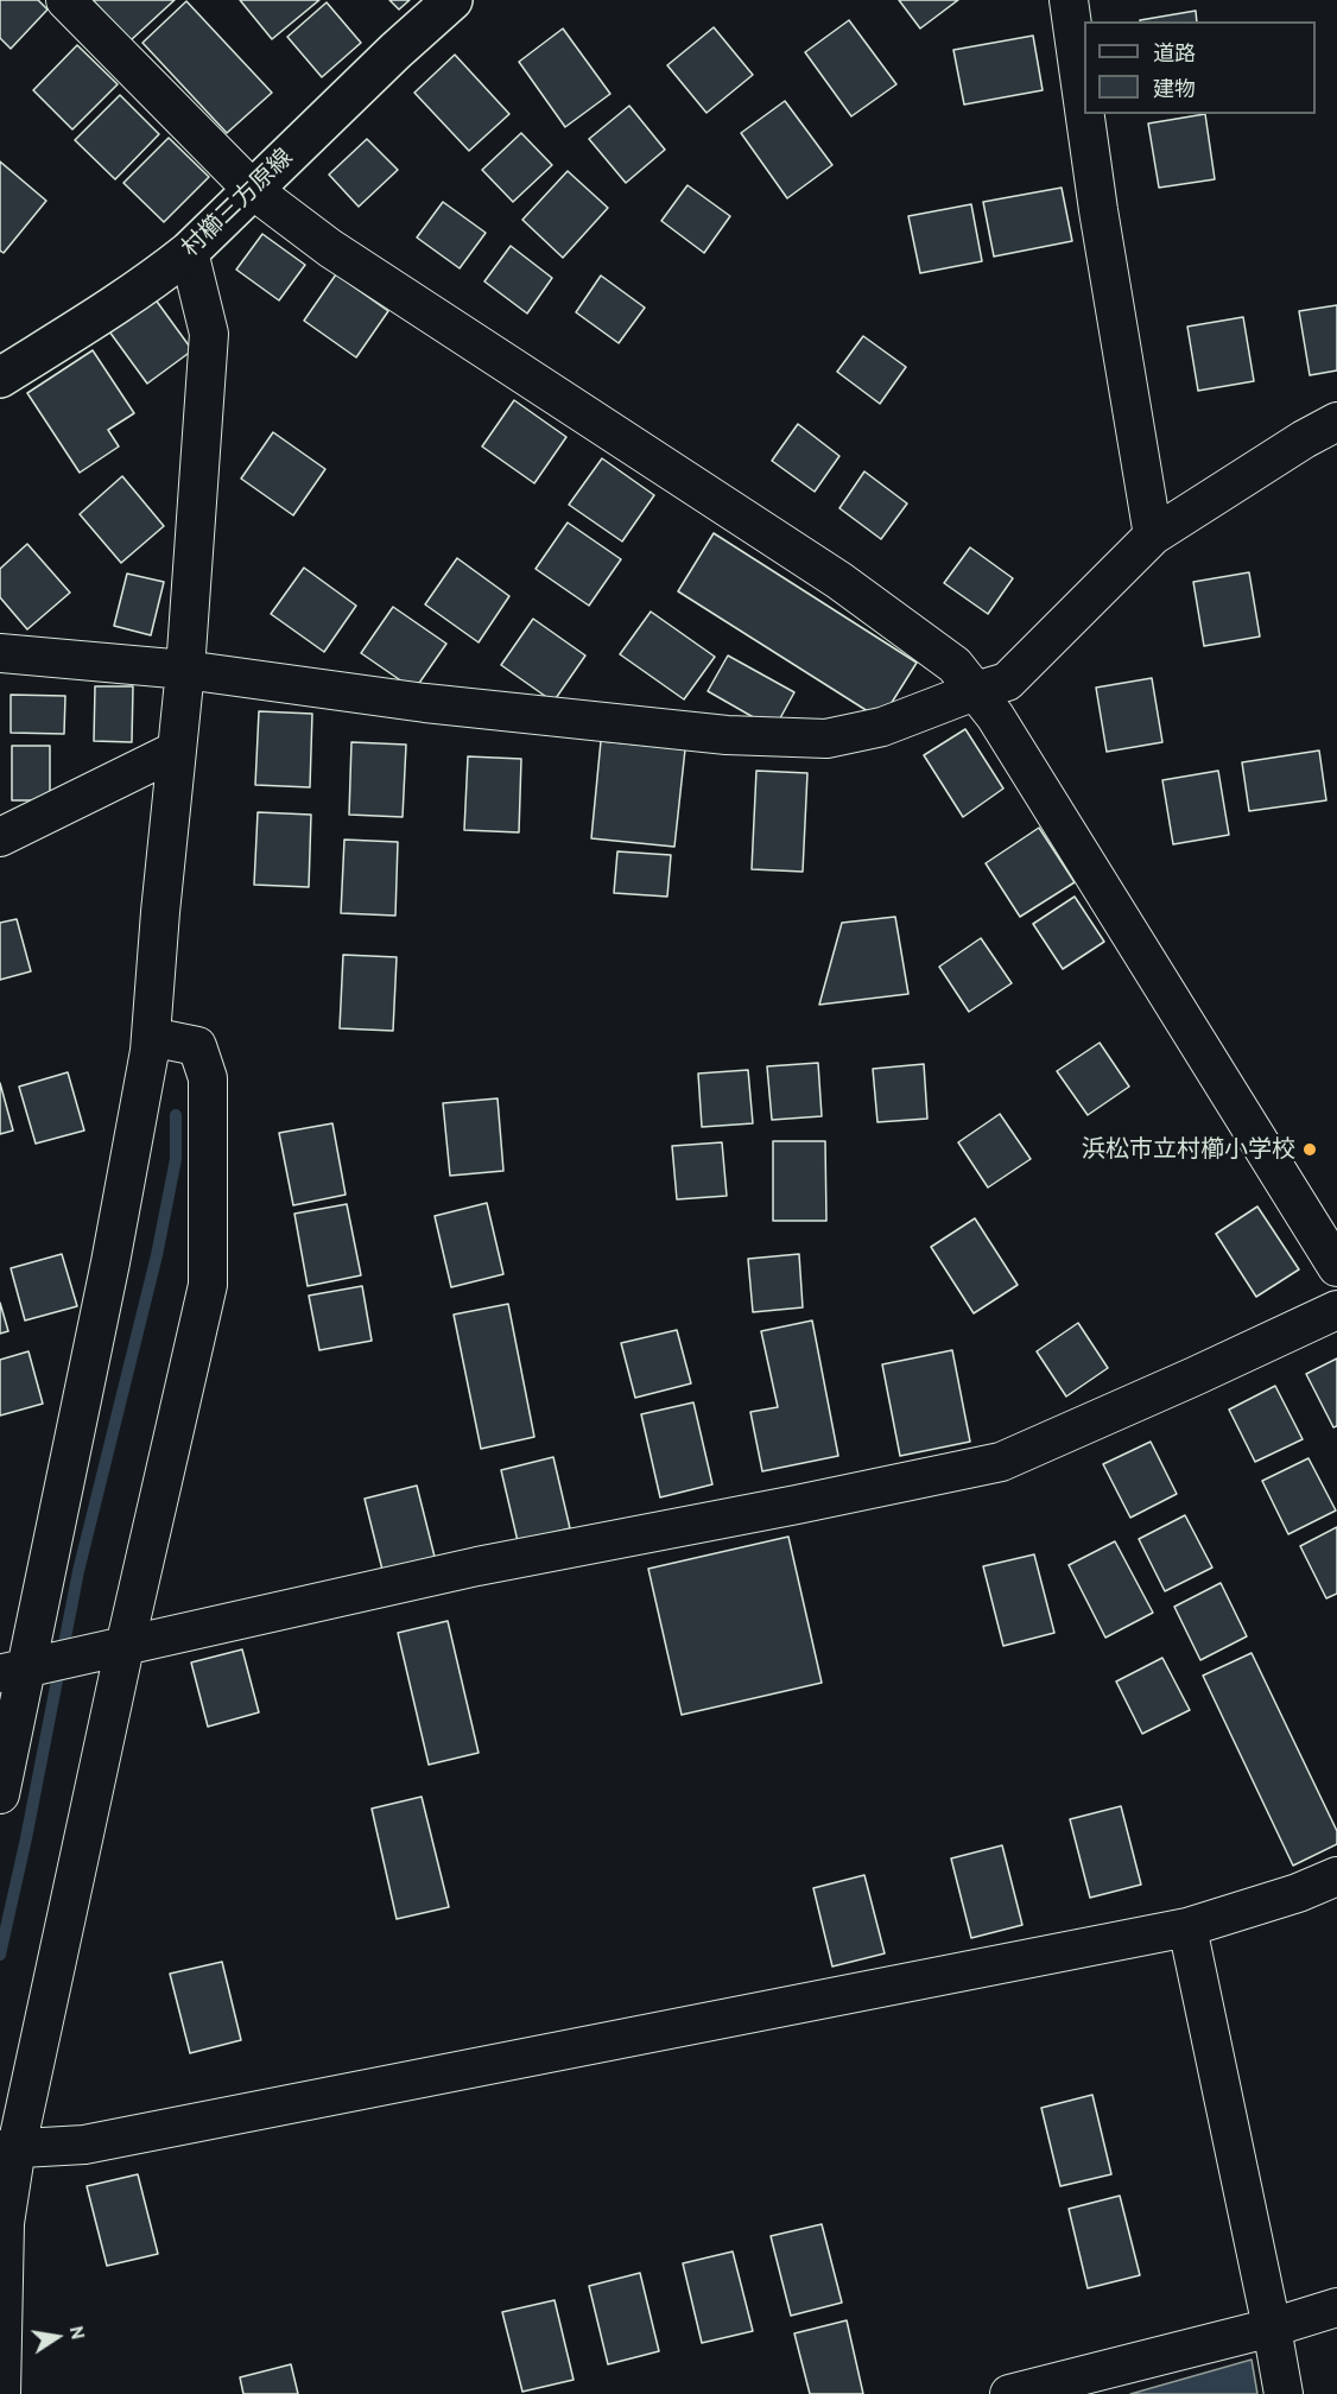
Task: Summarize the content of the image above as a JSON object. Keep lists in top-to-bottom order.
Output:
{
  "streets": {
    "main road": ["村櫛三方原線"]
  },
  "places": ["浜松市立村櫛小学校"],
  "legend": ["道路", "建物"],
  "north": "right"
}
